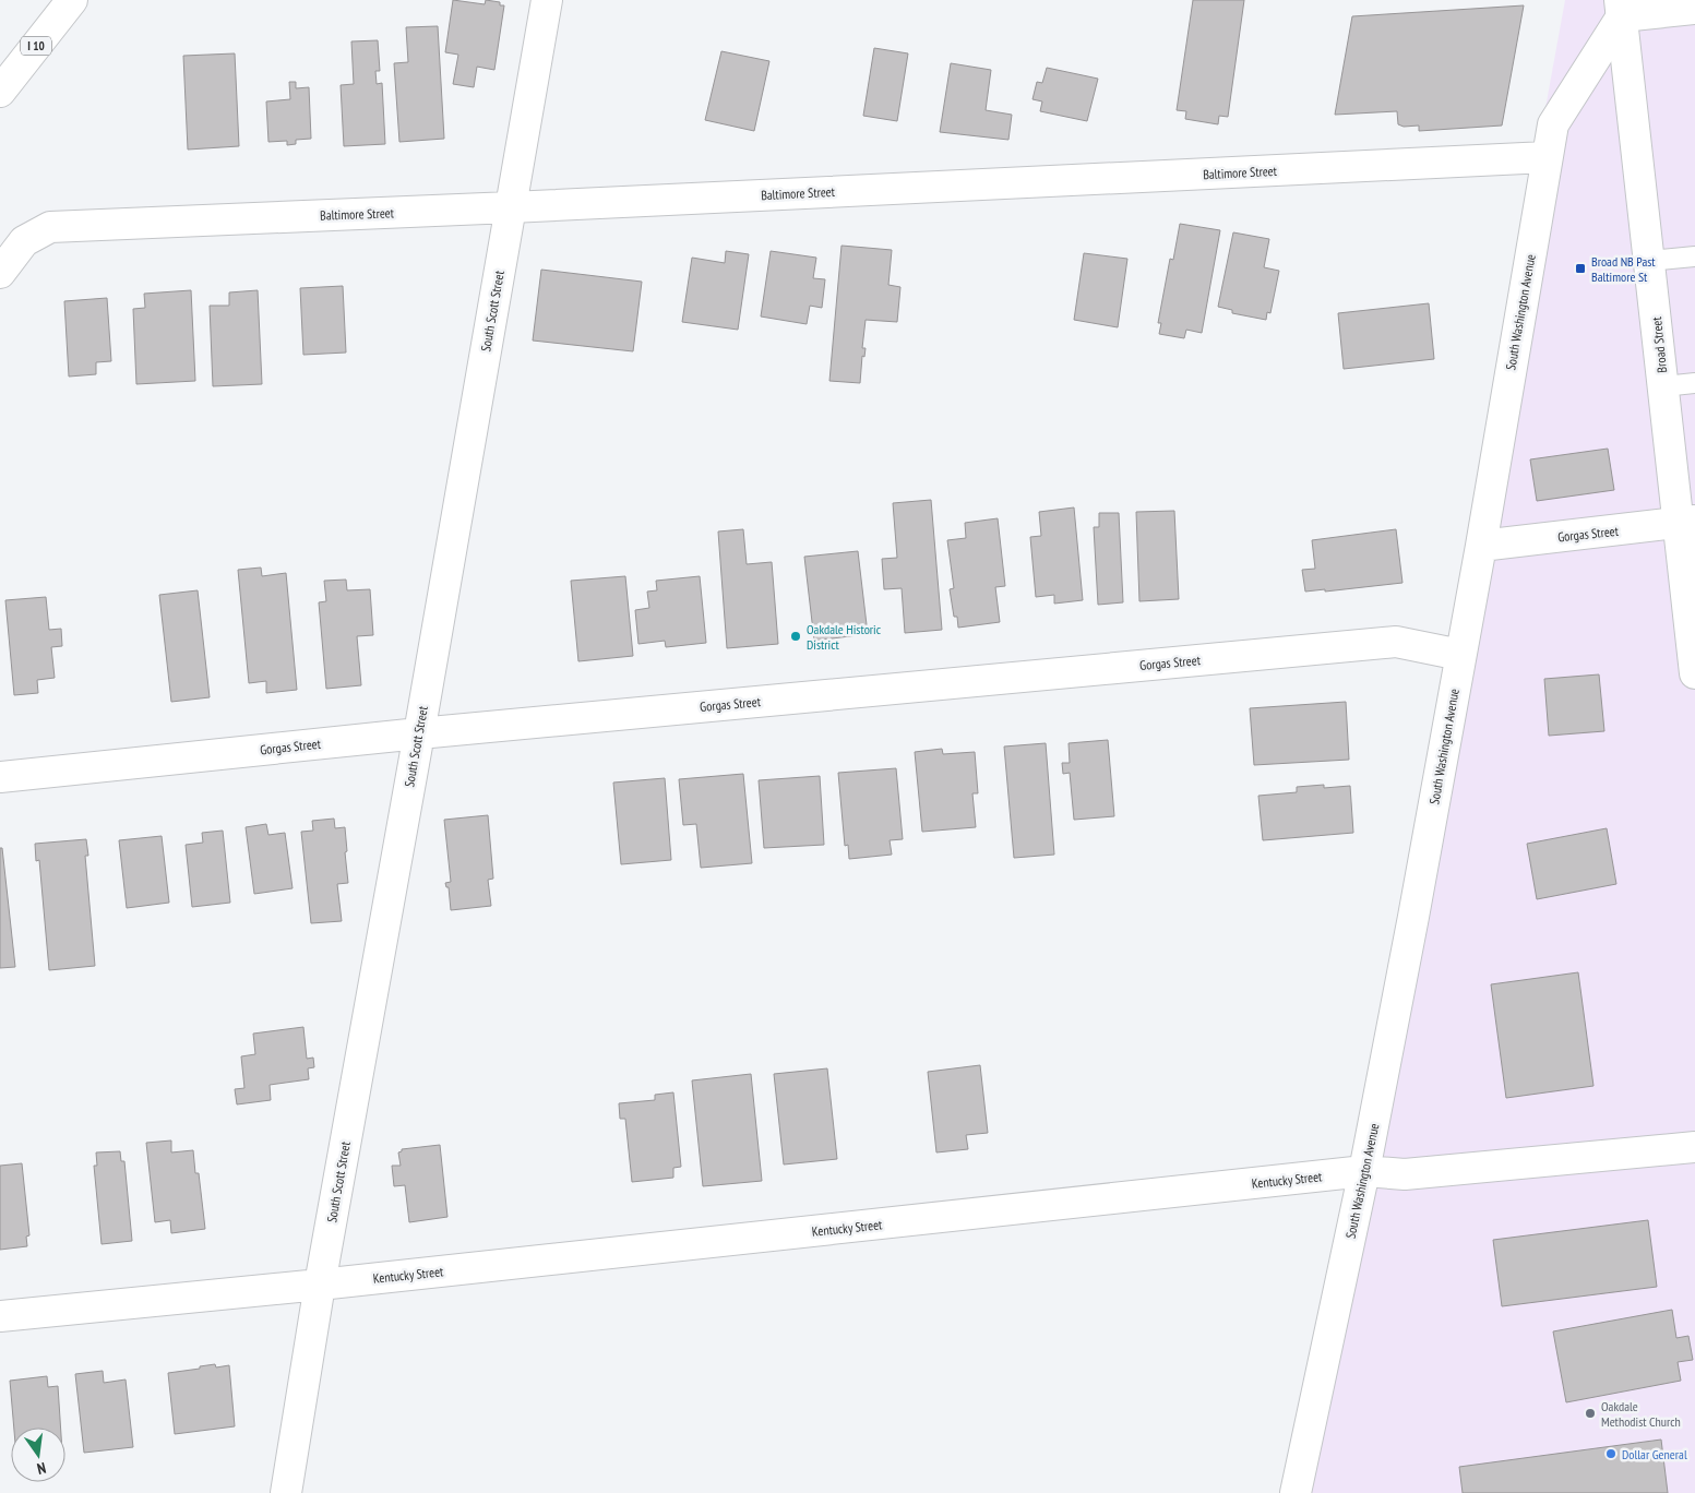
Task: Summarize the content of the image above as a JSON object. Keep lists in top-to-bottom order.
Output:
{
  "streets": {
    "main road": [
      "I 10",
      "Baltimore Street",
      "South Scott Street",
      "South Washington Avenue",
      "Broad Street",
      "Gorgas Street",
      "Kentucky Street"
    ]
  },
  "crossings": [
    ["Baltimore Street", "South Scott Street"],
    ["Baltimore Street", "South Washington Avenue"],
    ["South Scott Street", "Gorgas Street"],
    ["South Scott Street", "Kentucky Street"],
    ["South Washington Avenue", "Broad Street"],
    ["South Washington Avenue", "Gorgas Street"],
    ["South Washington Avenue", "Kentucky Street"],
    ["Broad Street", "Gorgas Street"]
  ],
  "places": {
    "transit": ["Broad NB Past Baltimore St"],
    "other": ["Oakdale Historic District", "Oakdale Methodist Church", "Dollar General"]
  },
  "north": "bottom"
}
